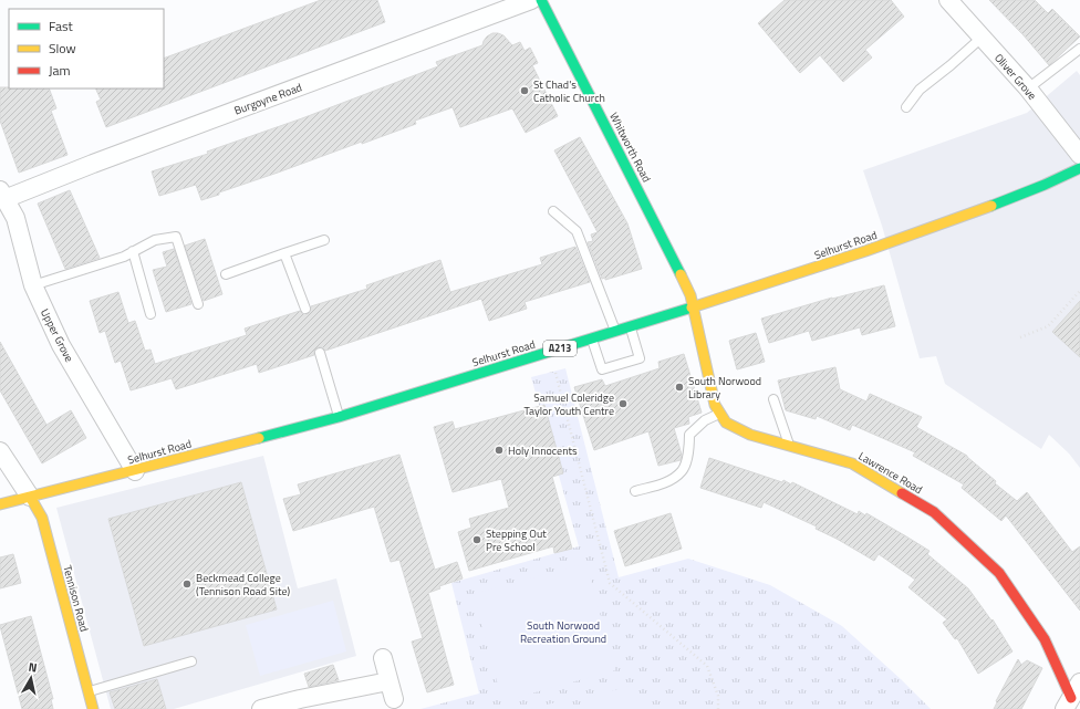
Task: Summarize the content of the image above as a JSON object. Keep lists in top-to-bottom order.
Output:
{
  "streets": {
    "street": [
      "Oliver Grove",
      "Burgoyne Road",
      "Whitworth Road",
      "Selhurst Road",
      "Upper Grove",
      "A213",
      "Lawrence Road",
      "Tennison Road"
    ]
  },
  "crossings": [
    ["Burgoyne Road", "Upper Grove"],
    ["Whitworth Road", "Selhurst Road"],
    ["Whitworth Road", "Lawrence Road"],
    ["Selhurst Road", "Upper Grove"],
    ["Selhurst Road", "Lawrence Road"],
    ["Selhurst Road", "Tennison Road"]
  ],
  "parks": ["South Norwood Recreation Ground"],
  "places": [
    "St Chad's Catholic Church",
    "South Norwood Library",
    "Samuel Coleridge Taylor Youth Centre",
    "Holy Innocents",
    "Stepping Out Pre School",
    "Beckmead College (Tennison Road Site)"
  ],
  "legend": ["Fast", "Slow", "Jam"],
  "north": "top"
}
